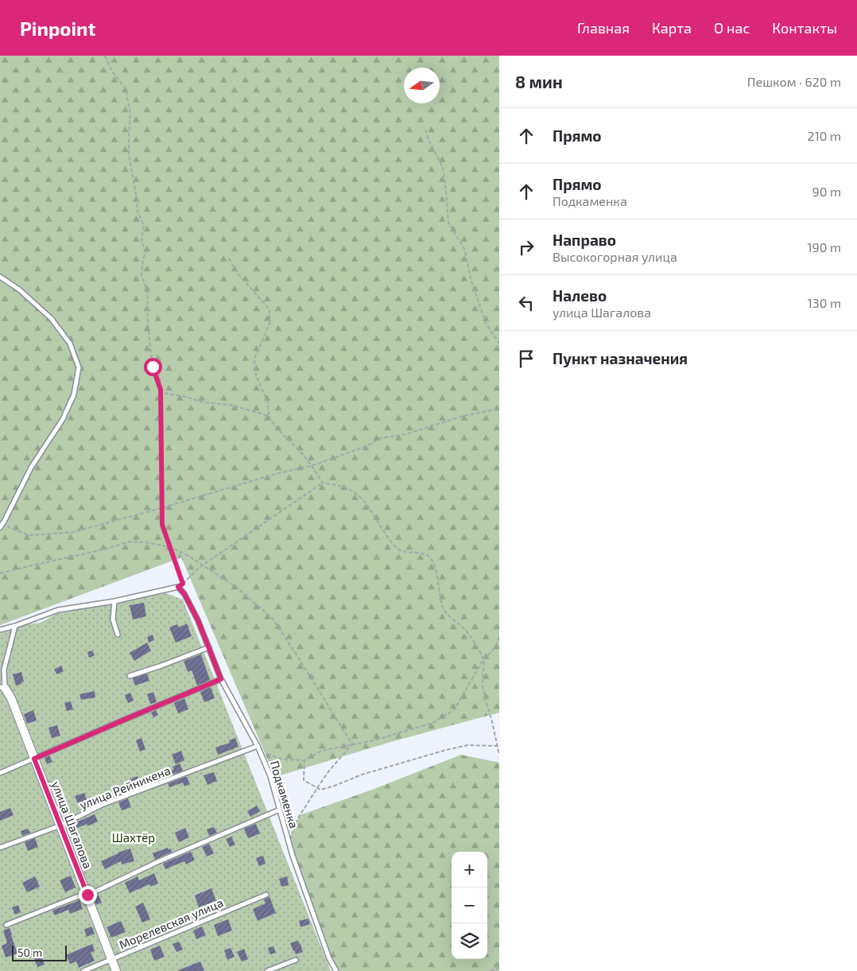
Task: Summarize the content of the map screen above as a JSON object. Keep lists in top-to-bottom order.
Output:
{
  "streets": {
    "street": ["улица Шагалова"],
    "lane": ["улица Рейникена", "Подкаменка", "Морелевская улица"]
  },
  "crossings": [
    ["улица Рейникена", "Подкаменка"],
    ["улица Рейникена", "улица Шагалова"],
    ["улица Шагалова", "Морелевская улица"]
  ],
  "parks": ["Шахтёр"],
  "scale_bar": "50 m",
  "north": "left",
  "page": {
    "header": "Pinpoint",
    "nav": [
      "Главная",
      "Карта",
      "О нас",
      "Контакты"
    ],
    "heading": ["8 мин", "Пешком · 620 m"],
    "list": [
      ["Прямо", "210 m"],
      ["Прямо", "Подкаменка", "90 m"],
      ["Направо", "Высокогорная улица", "190 m"],
      ["Налево", "улица Шагалова", "130 m"],
      "Пункт назначения"
    ],
    "map_buttons": ["+", "−"],
    "scale": "50 m"
  }
}
